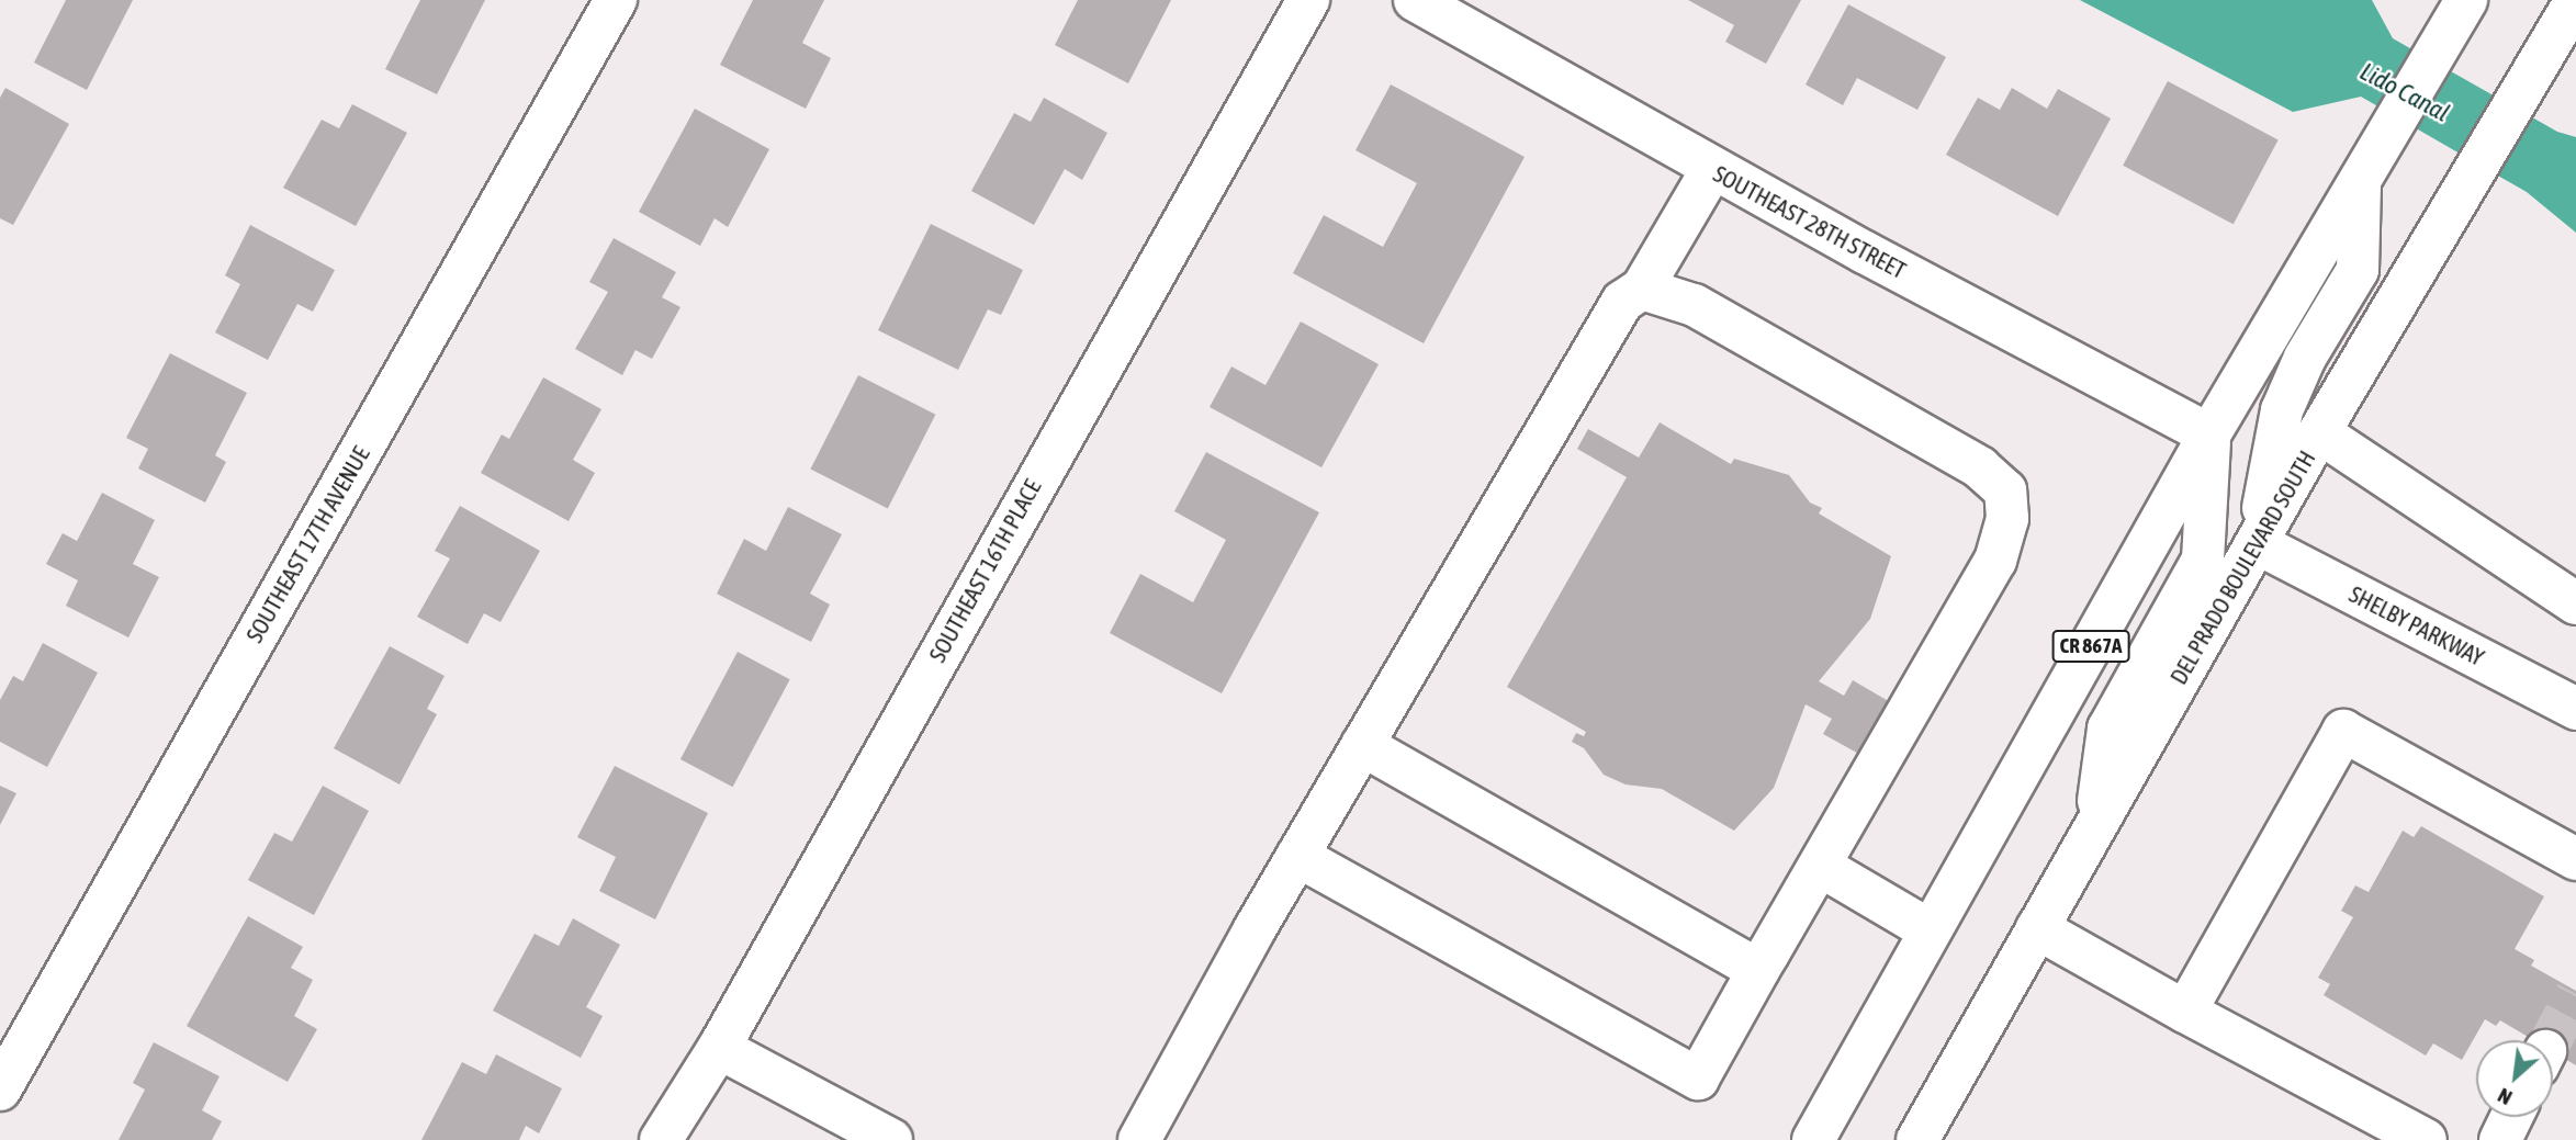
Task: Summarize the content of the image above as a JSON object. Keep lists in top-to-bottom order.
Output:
{
  "streets": {
    "street": [
      "SOUTHEAST 28TH STREET",
      "SOUTHEAST 17TH AVENUE",
      "DEL PRADO BOULEVARD SOUTH",
      "SOUTHEAST 16TH PLACE",
      "SHELBY PARKWAY",
      "CR 867A"
    ]
  },
  "crossings": [
    ["SOUTHEAST 28TH STREET", "CR 867A"],
    ["DEL PRADO BOULEVARD SOUTH", "SHELBY PARKWAY"]
  ],
  "water": ["Lido Canal"],
  "north": "bottom left"
}
